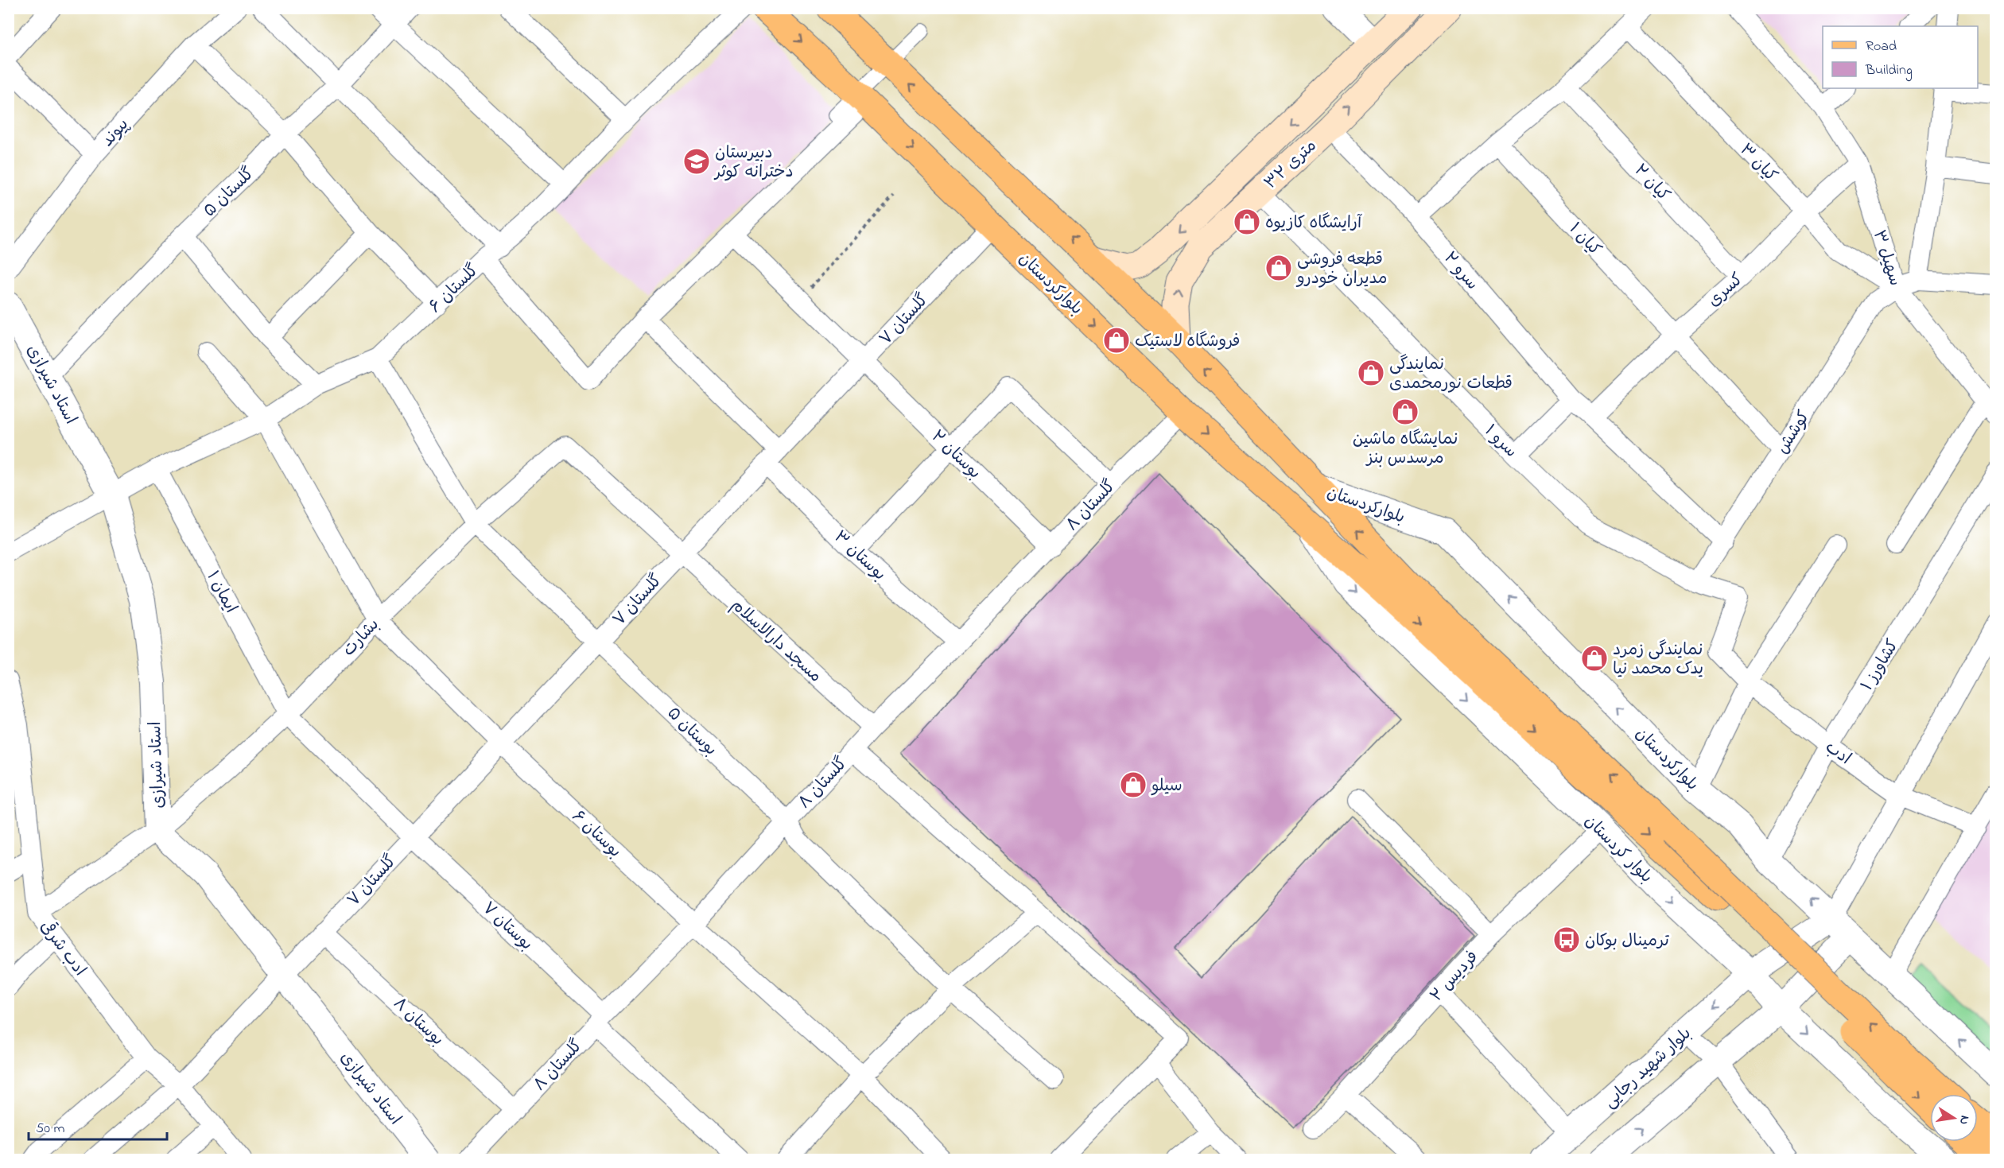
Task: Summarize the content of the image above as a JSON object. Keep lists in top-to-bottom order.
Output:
{
  "streets": {
    "main road": ["۳۲ متری", "بلوارکردستان"],
    "street": [
      "پیوند",
      "کیان ۳",
      "کیان ۲",
      "گلستان ۵",
      "کیان ۱",
      "سهیل ۳",
      "سرو ۲",
      "گلستان ۶",
      "کسری",
      "گلستان ۷",
      "استاد شیرازی",
      "کوشش",
      "سرو ۱",
      "بوستان ۲",
      "گلستان ۸",
      "بوستان ۳",
      "ایمان ۱",
      "بشارت",
      "مسجد دارالاسلام",
      "کشاورز ۱",
      "بوستان ۵",
      "ادب",
      "بوستان ۶",
      "بلوار کردستان",
      "بوستان ۷",
      "ادب شرقی",
      "فردیس ۲",
      "بوستان ۸",
      "بلوار شهید رجایی"
    ]
  },
  "crossings": [
    ["کیان ۳", "سهیل ۳"],
    ["کیان ۳", "کسری"],
    ["کیان ۳", "کوشش"],
    ["۳۲ متری", "سرو ۲"],
    ["۳۲ متری", "بلوارکردستان"],
    ["۳۲ متری", "سرو ۱"],
    ["کیان ۲", "کسری"],
    ["گلستان ۵", "استاد شیرازی"],
    ["کیان ۱", "کسری"],
    ["کیان ۱", "کوشش"],
    ["سهیل ۳", "کسری"],
    ["سهیل ۳", "کوشش"],
    ["سرو ۲", "کسری"],
    ["سرو ۲", "کوشش"],
    ["بلوارکردستان", "گلستان ۷"],
    ["بلوارکردستان", "گلستان ۸"],
    ["بلوارکردستان", "کشاورز ۱"],
    ["بلوارکردستان", "بلوار کردستان"],
    ["بلوارکردستان", "بلوار شهید رجایی"],
    ["گلستان ۶", "استاد شیرازی"],
    ["گلستان ۶", "ایمان ۱"],
    ["گلستان ۶", "بوستان ۵"],
    ["گلستان ۶", "بوستان ۶"],
    ["گلستان ۷", "استاد شیرازی"],
    ["گلستان ۷", "بوستان ۲"],
    ["گلستان ۷", "بوستان ۳"],
    ["گلستان ۷", "ایمان ۱"],
    ["گلستان ۷", "مسجد دارالاسلام"],
    ["گلستان ۷", "بوستان ۵"],
    ["گلستان ۷", "بوستان ۶"],
    ["گلستان ۷", "بوستان ۷"],
    ["گلستان ۷", "ادب شرقی"],
    ["گلستان ۷", "بوستان ۸"],
    ["استاد شیرازی", "بشارت"],
    ["کوشش", "سرو ۱"],
    ["سرو ۱", "ادب"],
    ["بوستان ۲", "گلستان ۸"],
    ["گلستان ۸", "بوستان ۳"],
    ["گلستان ۸", "مسجد دارالاسلام"],
    ["گلستان ۸", "بوستان ۵"],
    ["گلستان ۸", "بوستان ۶"],
    ["گلستان ۸", "بوستان ۷"],
    ["گلستان ۸", "بوستان ۸"],
    ["ایمان ۱", "بشارت"],
    ["ایمان ۱", "بوستان ۷"],
    ["بشارت", "مسجد دارالاسلام"],
    ["بشارت", "بوستان ۵"],
    ["بشارت", "بوستان ۶"],
    ["بشارت", "ادب شرقی"],
    ["کشاورز ۱", "ادب"],
    ["بلوار کردستان", "فردیس ۲"],
    ["بلوار کردستان", "بلوار شهید رجایی"]
  ],
  "places": {
    "school or university": ["دبیرستان دخترانه کوثر"],
    "shop": [
      "آرایشگاه کازیوه",
      "قطعه فروشی مدیران خودرو",
      "فروشگاه لاستیک",
      "نمایندگی قطعات نورمحمدی",
      "نمایشگاه ماشین مرسدس بنز",
      "نمایندگی زمرد یدک محمد نیا",
      "سیلو"
    ],
    "bus stop": ["ترمینال بوکان"]
  },
  "legend": ["Road", "Building"],
  "scale_bar": "50 m",
  "north": "right"
}
